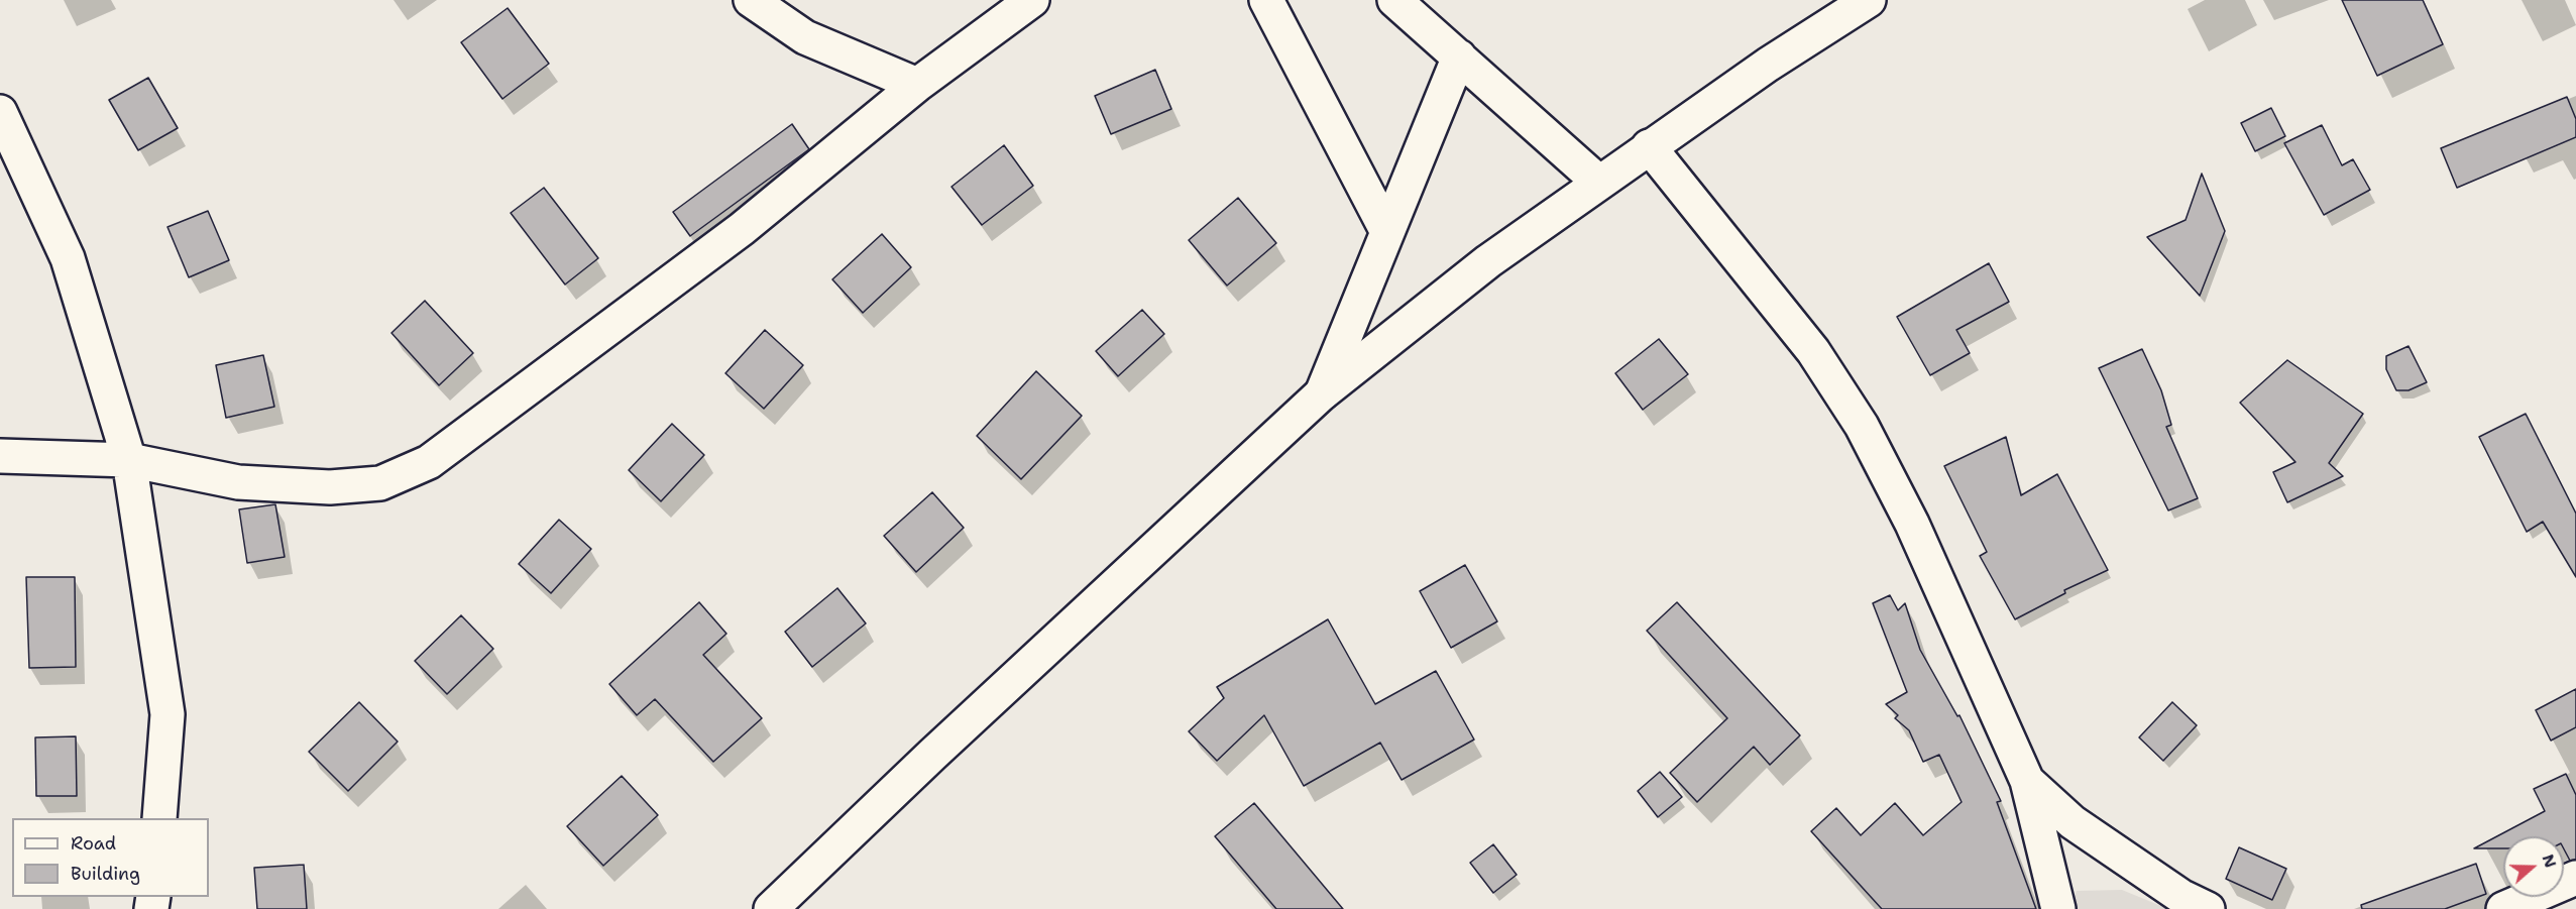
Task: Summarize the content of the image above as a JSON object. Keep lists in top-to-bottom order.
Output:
{
  "legend": ["Road", "Building"],
  "north": "right"
}
